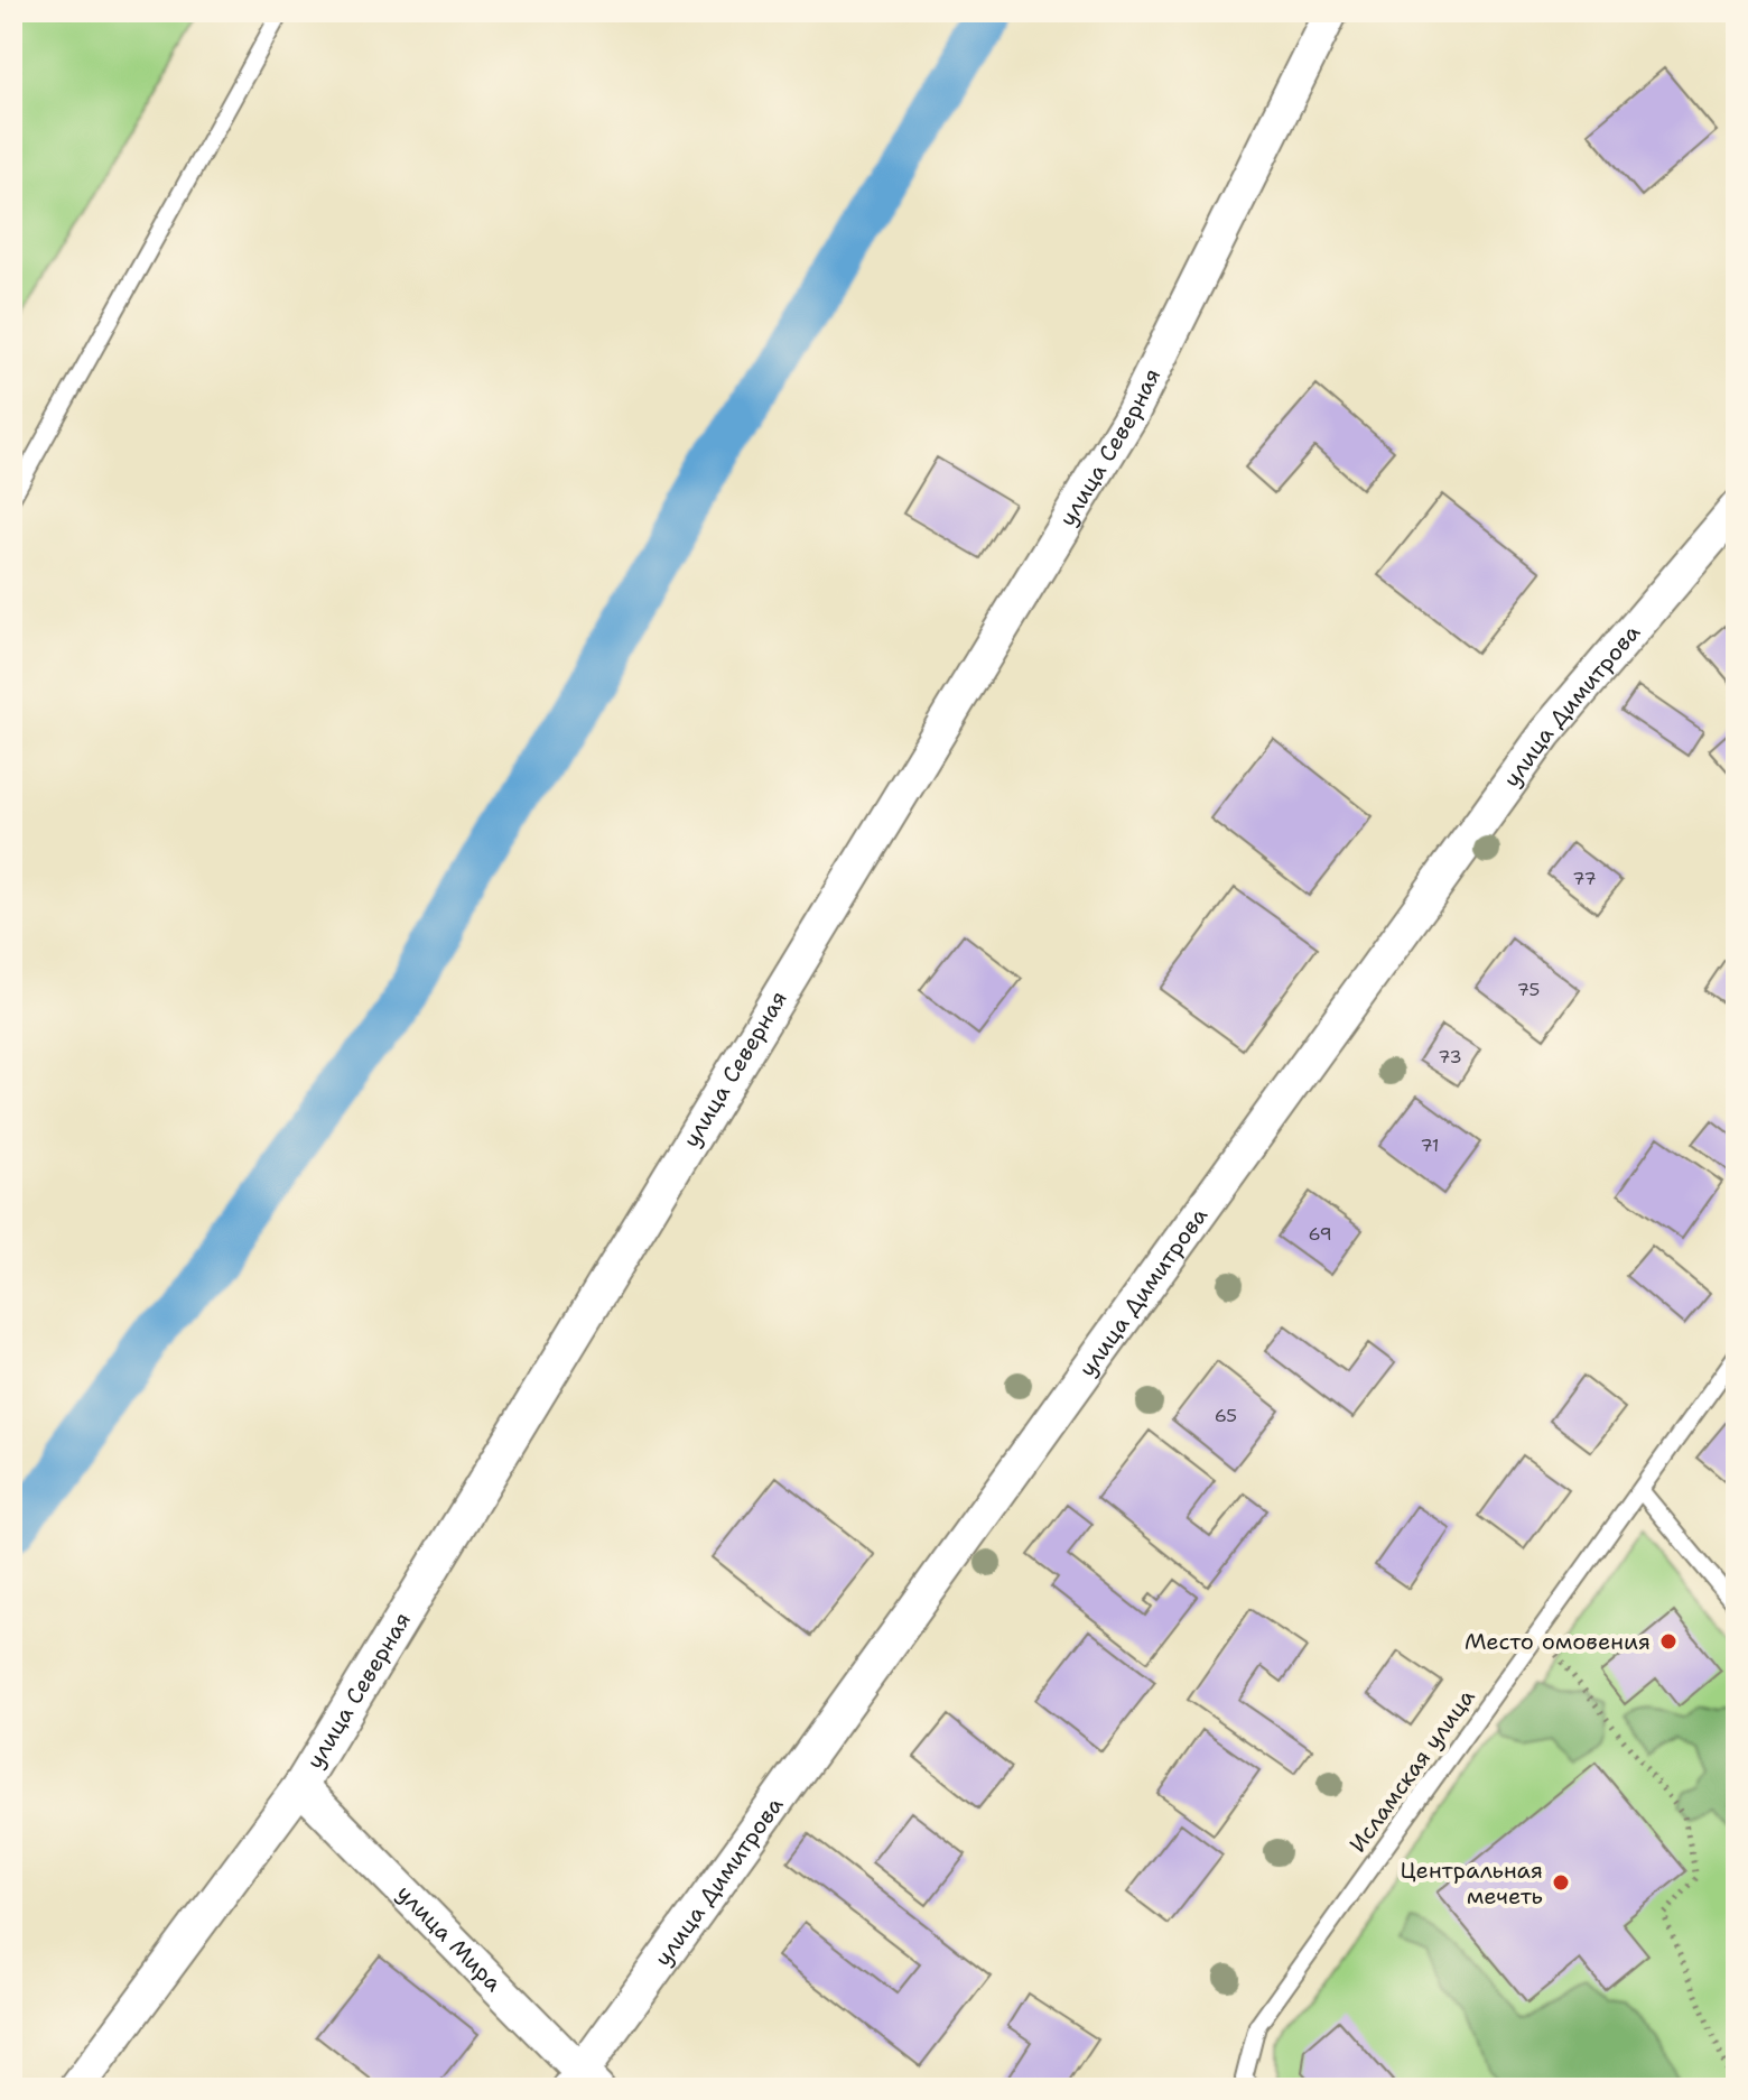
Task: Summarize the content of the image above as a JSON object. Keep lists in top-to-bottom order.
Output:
{
  "streets": {
    "street": ["улица Северная", "улица Димитрова", "улица Мира"],
    "lane": ["Исламская улица"]
  },
  "crossings": [
    ["улица Северная", "улица Мира"],
    ["улица Димитрова", "улица Мира"]
  ],
  "places": ["Место омовения", "Центральная мечеть"],
  "house_numbers": [
    "77",
    "75",
    "73",
    "71",
    "69",
    "65"
  ]
}
